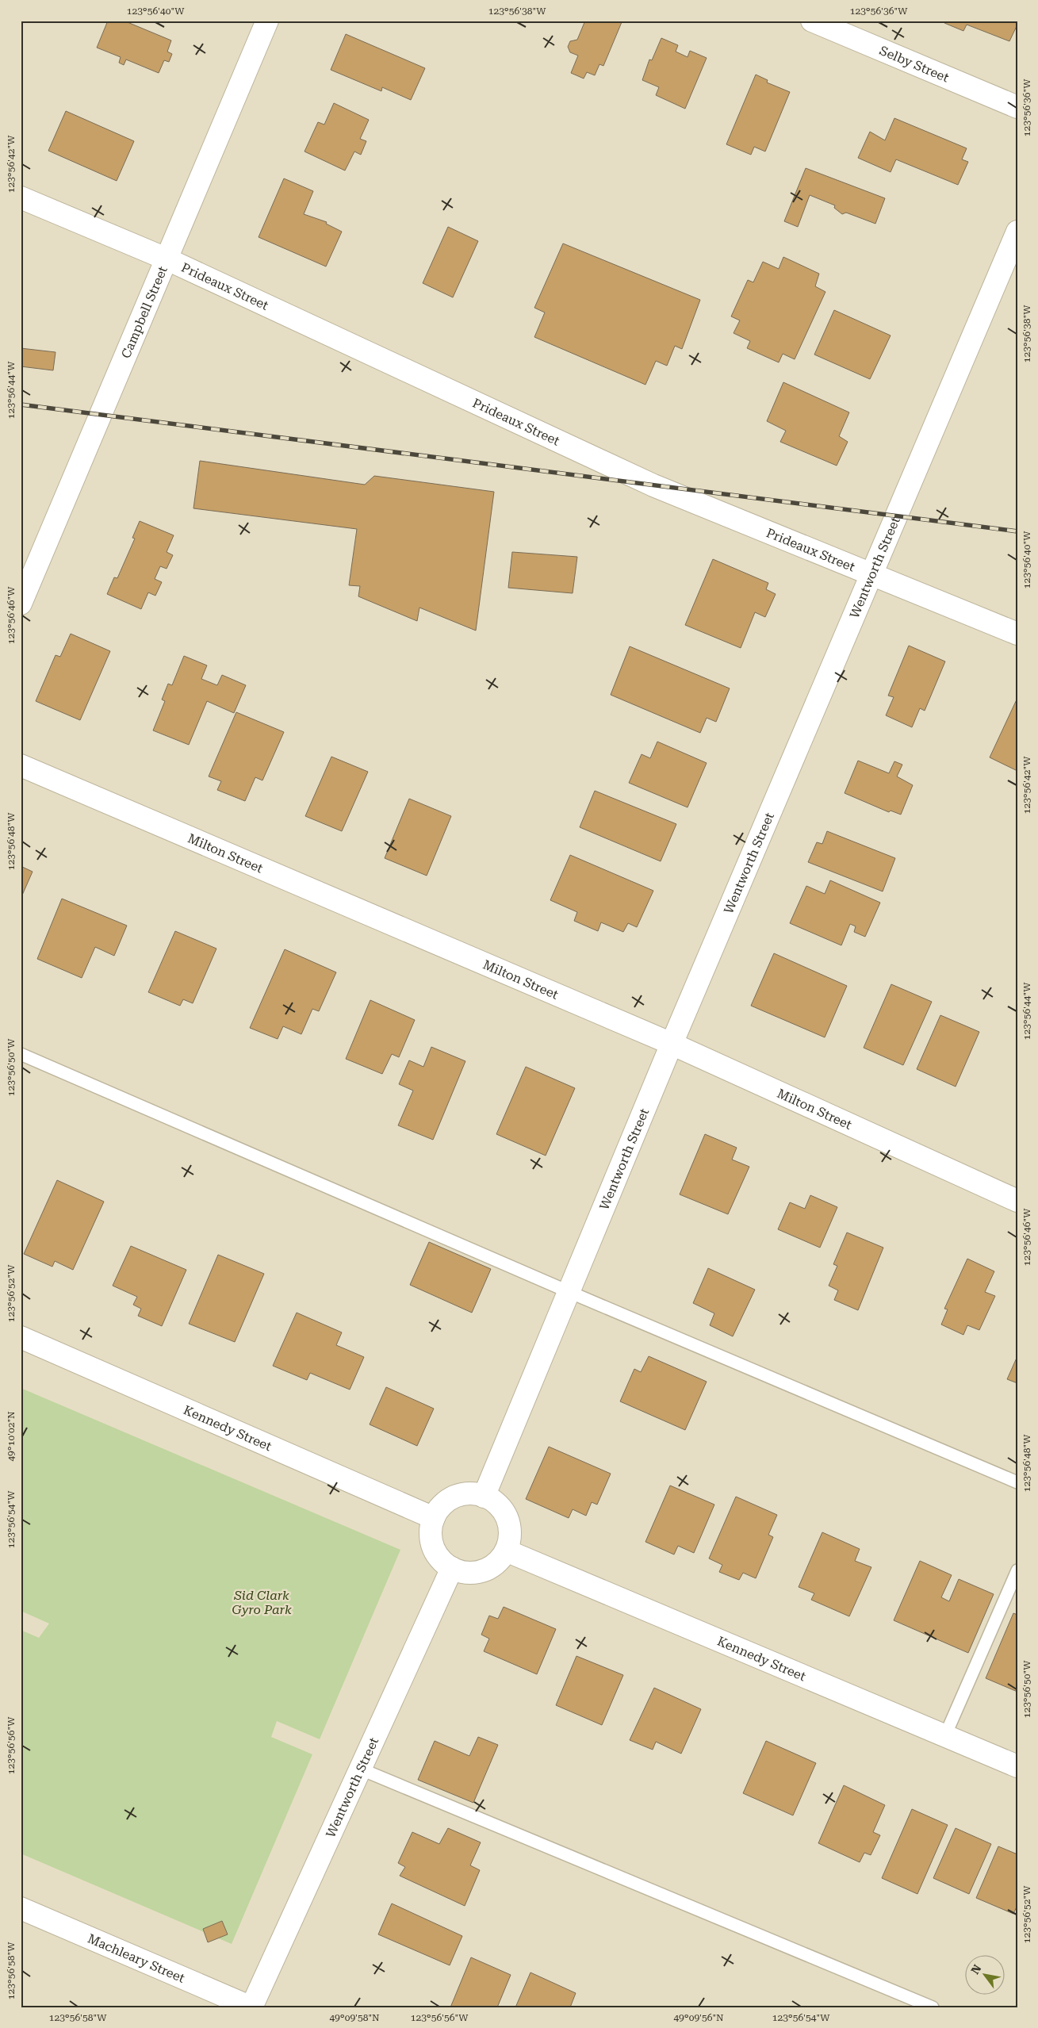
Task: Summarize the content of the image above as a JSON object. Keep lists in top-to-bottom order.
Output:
{
  "streets": {
    "street": [
      "Selby Street",
      "Prideaux Street",
      "Campbell Street",
      "Wentworth Street",
      "Milton Street",
      "Kennedy Street",
      "Machleary Street"
    ]
  },
  "crossings": [
    ["Prideaux Street", "Campbell Street"],
    ["Prideaux Street", "Wentworth Street"],
    ["Wentworth Street", "Milton Street"],
    ["Wentworth Street", "Kennedy Street"],
    ["Wentworth Street", "Machleary Street"]
  ],
  "parks": ["Sid Clark Gyro Park"],
  "north": "top left",
  "coordinates": [
    "123°56'40\"W",
    "123°56'38\"W",
    "123°56'36\"W",
    "123°56'42\"W",
    "123°56'44\"W",
    "123°56'46\"W",
    "123°56'48\"W",
    "123°56'50\"W",
    "123°56'52\"W",
    "49°10'02\"N",
    "123°56'54\"W",
    "123°56'56\"W",
    "123°56'58\"W",
    "49°09'58\"N",
    "49°09'56\"N"
  ]
}
